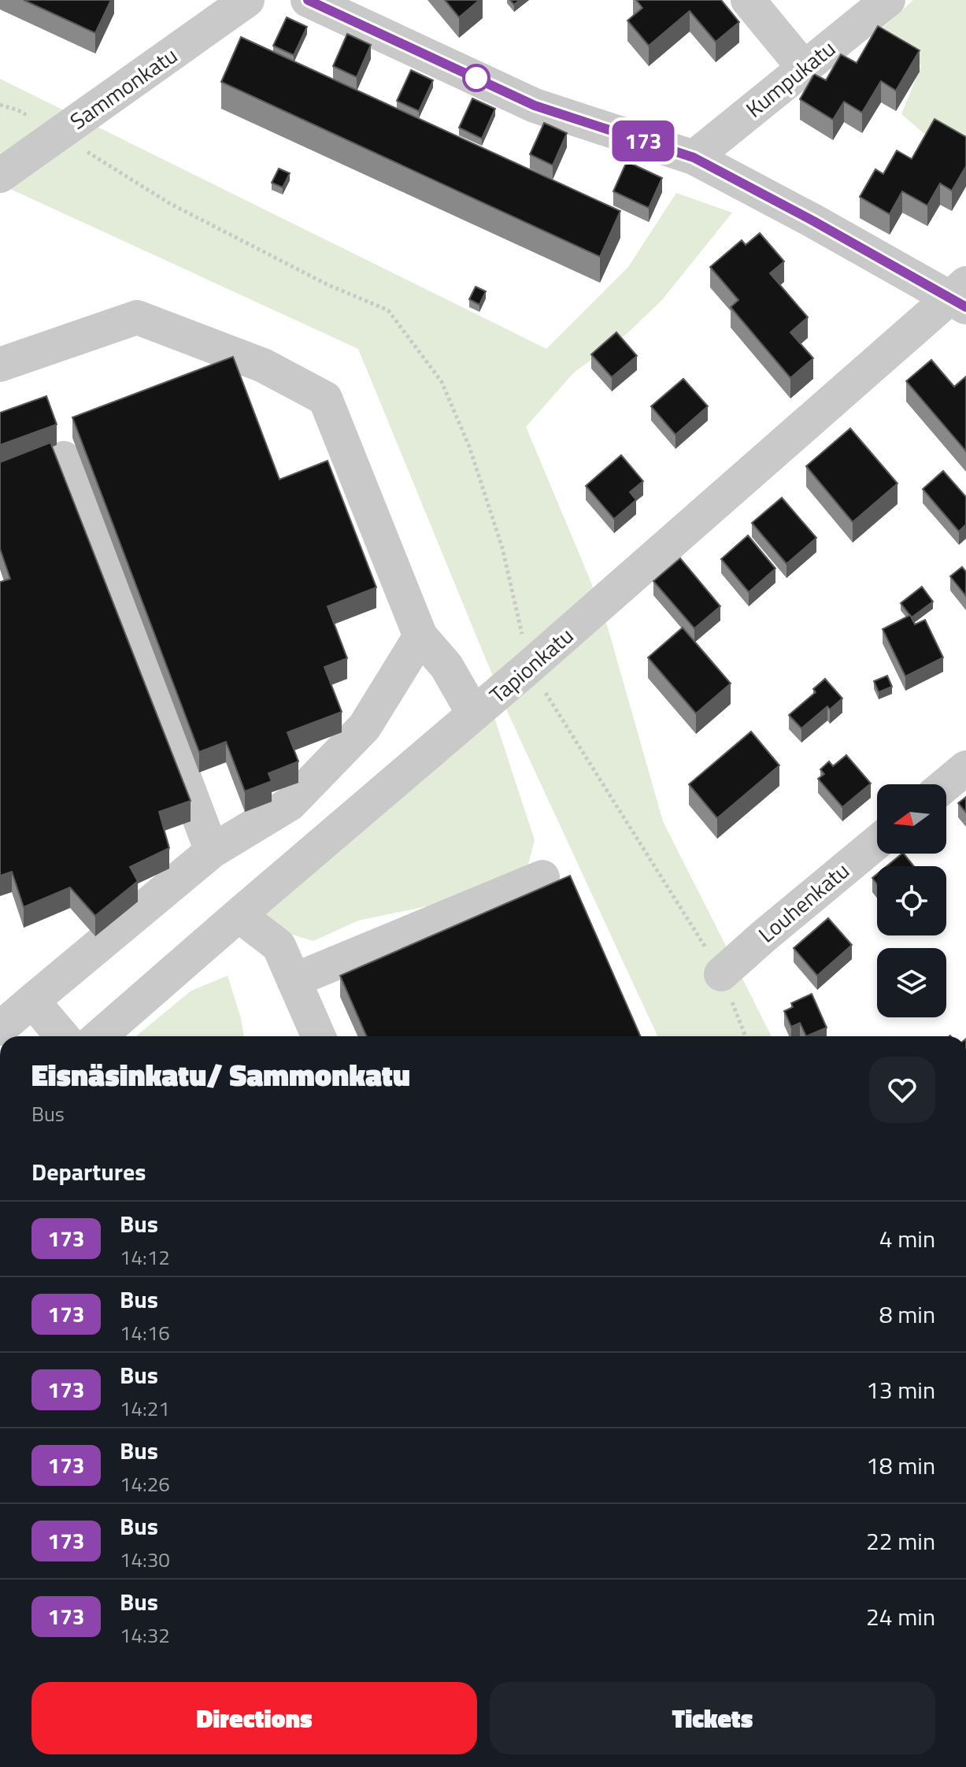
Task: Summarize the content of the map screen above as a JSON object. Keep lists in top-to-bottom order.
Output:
{
  "streets": {
    "street": [
      "Kumpukatu",
      "Sammonkatu",
      "Tapionkatu",
      "Louhenkatu"
    ]
  },
  "lines": ["bus line 173"],
  "north": "left",
  "page": {
    "on_map": "173",
    "heading": [
      ["Eisnäsinkatu/ Sammonkatu", "Bus"],
      "Departures"
    ],
    "list": [
      {
        "mark": "173",
        "name": "Bus",
        "note": "14:12",
        "value": "4 min"
      },
      {
        "mark": "173",
        "name": "Bus",
        "note": "14:16",
        "value": "8 min"
      },
      {
        "mark": "173",
        "name": "Bus",
        "note": "14:21",
        "value": "13 min"
      },
      {
        "mark": "173",
        "name": "Bus",
        "note": "14:26",
        "value": "18 min"
      },
      {
        "mark": "173",
        "name": "Bus",
        "note": "14:30",
        "value": "22 min"
      },
      {
        "mark": "173",
        "name": "Bus",
        "note": "14:32",
        "value": "24 min"
      }
    ],
    "buttons": ["Directions", "Tickets"]
  }
}
